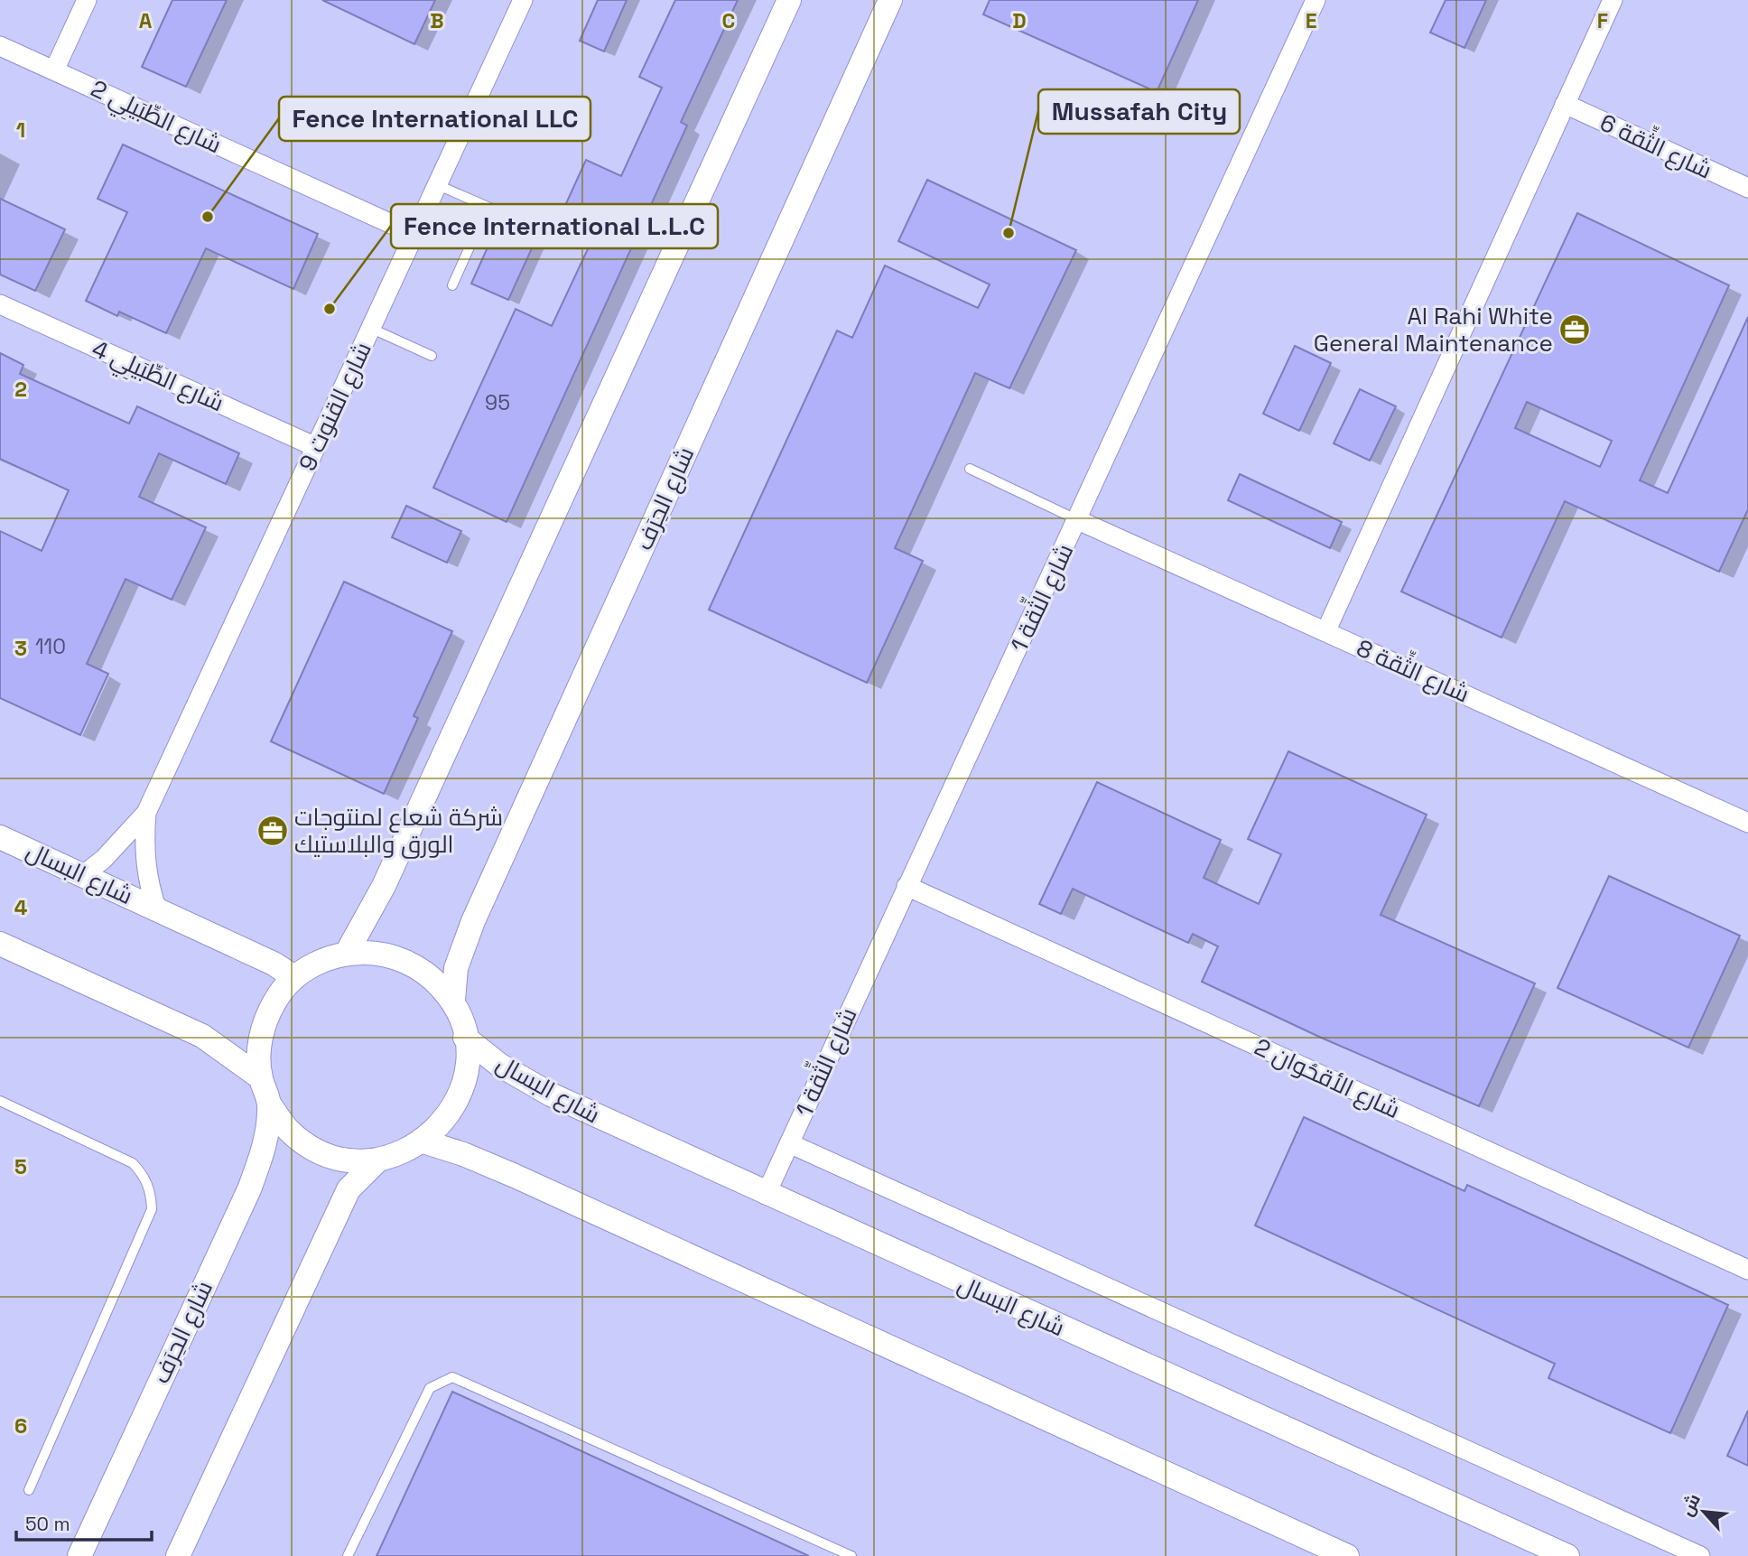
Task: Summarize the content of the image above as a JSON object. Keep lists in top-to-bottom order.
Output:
{
  "streets": {
    "street": [
      "شارع الطِّبَيلِي 2",
      "شارع الثِّقة 6",
      "شارع الطِّبَيلِي 4",
      "شارع القنوت 9",
      "شارع الحِرَف",
      "شارع الثِّقة 1",
      "شارع الثِّقة 8",
      "شارع البسال",
      "شارع الأقحُوان 2"
    ]
  },
  "crossings": [
    ["شارع الطِّبَيلِي 2", "شارع القنوت 9"],
    ["شارع الطِّبَيلِي 4", "شارع القنوت 9"],
    ["شارع القنوت 9", "شارع البسال"],
    ["شارع الحِرَف", "شارع البسال"],
    ["شارع الثِّقة 1", "شارع الثِّقة 8"],
    ["شارع الثِّقة 1", "شارع البسال"],
    ["شارع الثِّقة 1", "شارع الأقحُوان 2"]
  ],
  "places": {
    "other": ["Fence International LLC", "Mussafah City", "Fence International L.L.C"],
    "office": ["Al Rahi White General Maintenance", "شركة شعاع لمنتوجات الورق والبلاستيك"]
  },
  "house_numbers": ["95", "110"],
  "scale_bar": "50 m",
  "north": "top left",
  "grid": {
    "columns": [
      "A",
      "B",
      "C",
      "D",
      "E",
      "F"
    ],
    "rows": [
      "1",
      "2",
      "3",
      "4",
      "5",
      "6"
    ]
  }
}
